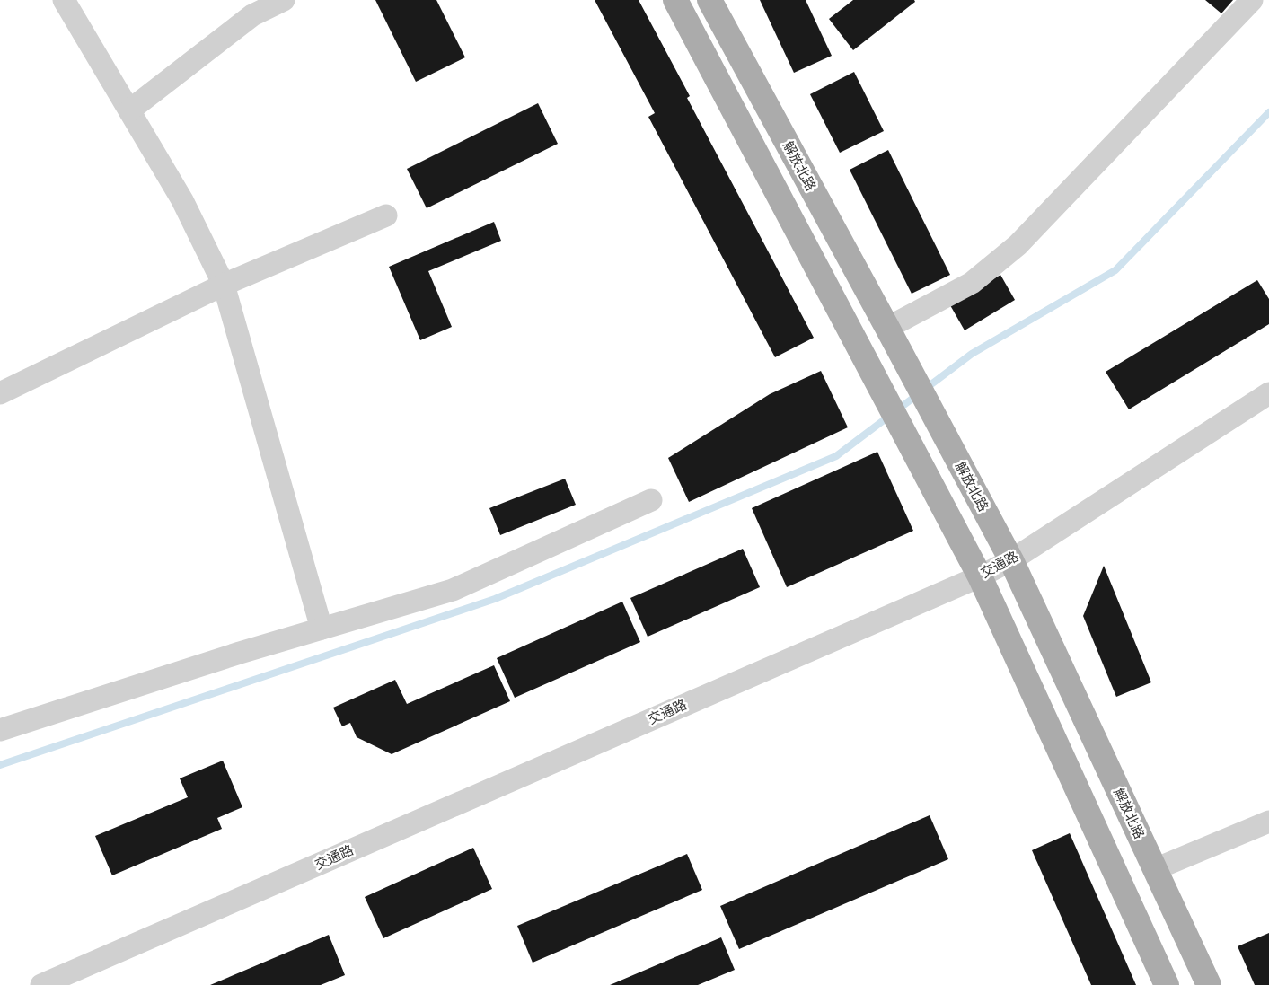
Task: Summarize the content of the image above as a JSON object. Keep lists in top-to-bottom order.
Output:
{
  "streets": {
    "main road": ["解放北路"],
    "street": ["交通路"]
  },
  "crossings": [
    ["解放北路", "交通路"]
  ]
}
